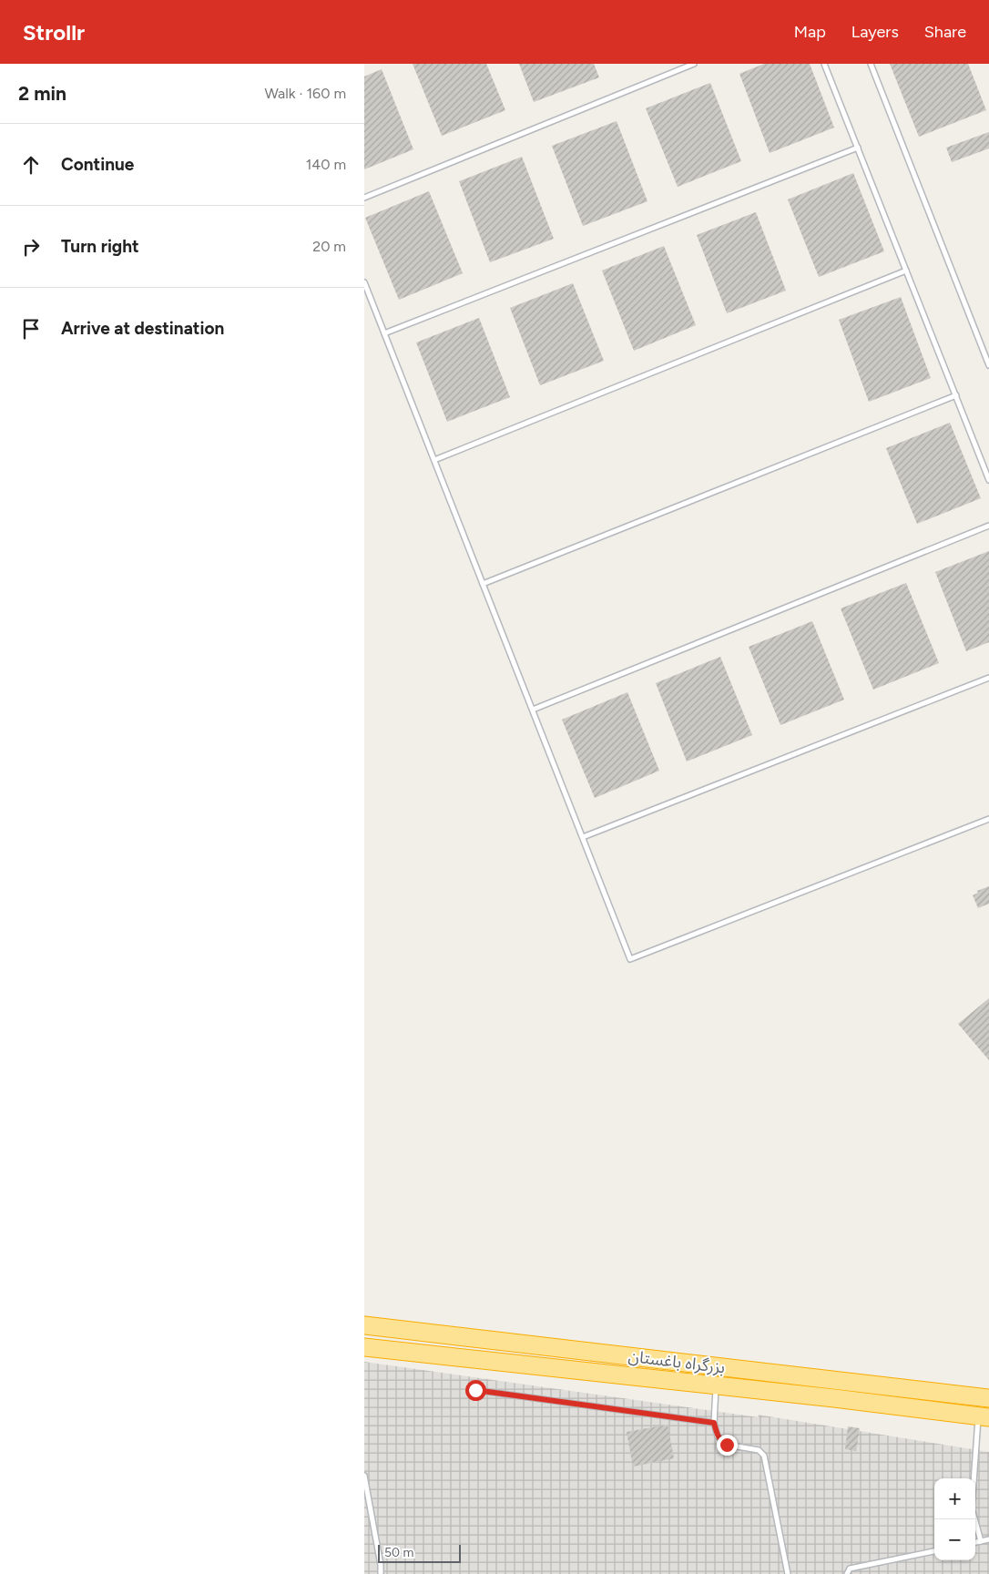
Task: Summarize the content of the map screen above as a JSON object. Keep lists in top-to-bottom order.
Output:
{
  "streets": {
    "highway": ["بزرگراه باغستان"]
  },
  "scale_bar": "50 m",
  "page": {
    "header": "Strollr",
    "nav": ["Map", "Layers", "Share"],
    "heading": ["2 min", "Walk · 160 m"],
    "list": [
      ["Continue", "140 m"],
      ["Turn right", "20 m"],
      "Arrive at destination"
    ],
    "map_buttons": ["+", "−"],
    "scale": "50 m"
  }
}
